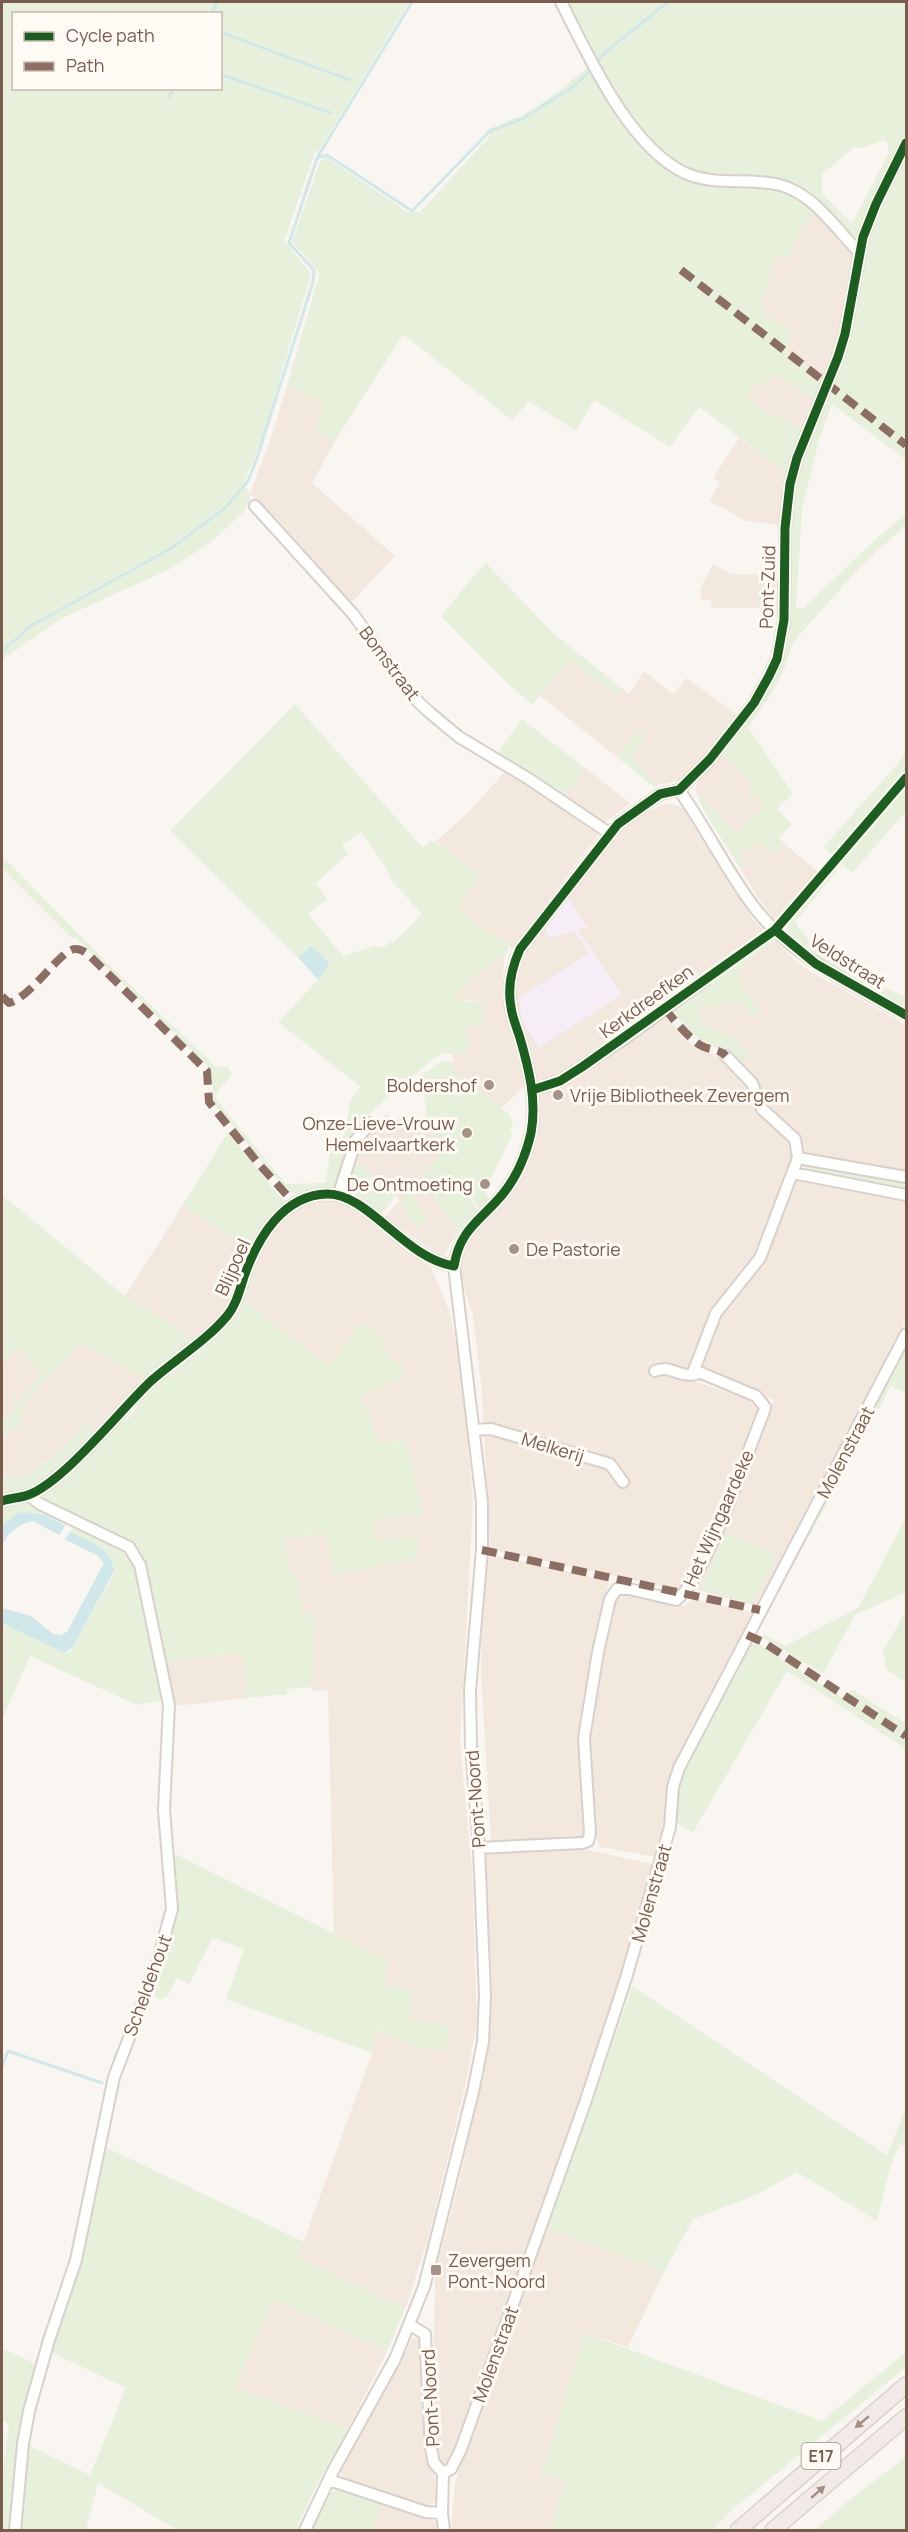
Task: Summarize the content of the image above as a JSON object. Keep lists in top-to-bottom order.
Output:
{
  "streets": {
    "highway": ["E17"],
    "street": [
      "Pont-Zuid",
      "Bomstraat",
      "Veldstraat",
      "Kerkdreefken",
      "Blijpoel",
      "Melkerij",
      "Molenstraat",
      "Het Wijngaardeke",
      "Pont-Noord",
      "Scheldehout"
    ]
  },
  "crossings": [
    ["Pont-Zuid", "Bomstraat"],
    ["Pont-Zuid", "Veldstraat"],
    ["Pont-Zuid", "Kerkdreefken"],
    ["Pont-Zuid", "Pont-Noord"],
    ["Blijpoel", "Scheldehout"],
    ["Melkerij", "Pont-Noord"],
    ["Molenstraat", "Pont-Noord"],
    ["Het Wijngaardeke", "Pont-Noord"]
  ],
  "places": {
    "other": [
      "Boldershof",
      "Vrije Bibliotheek Zevergem",
      "Onze-Lieve-Vrouw Hemelvaartkerk",
      "De Ontmoeting",
      "De Pastorie"
    ],
    "transit": ["Zevergem Pont-Noord"]
  },
  "legend": ["Cycle path", "Path"]
}
